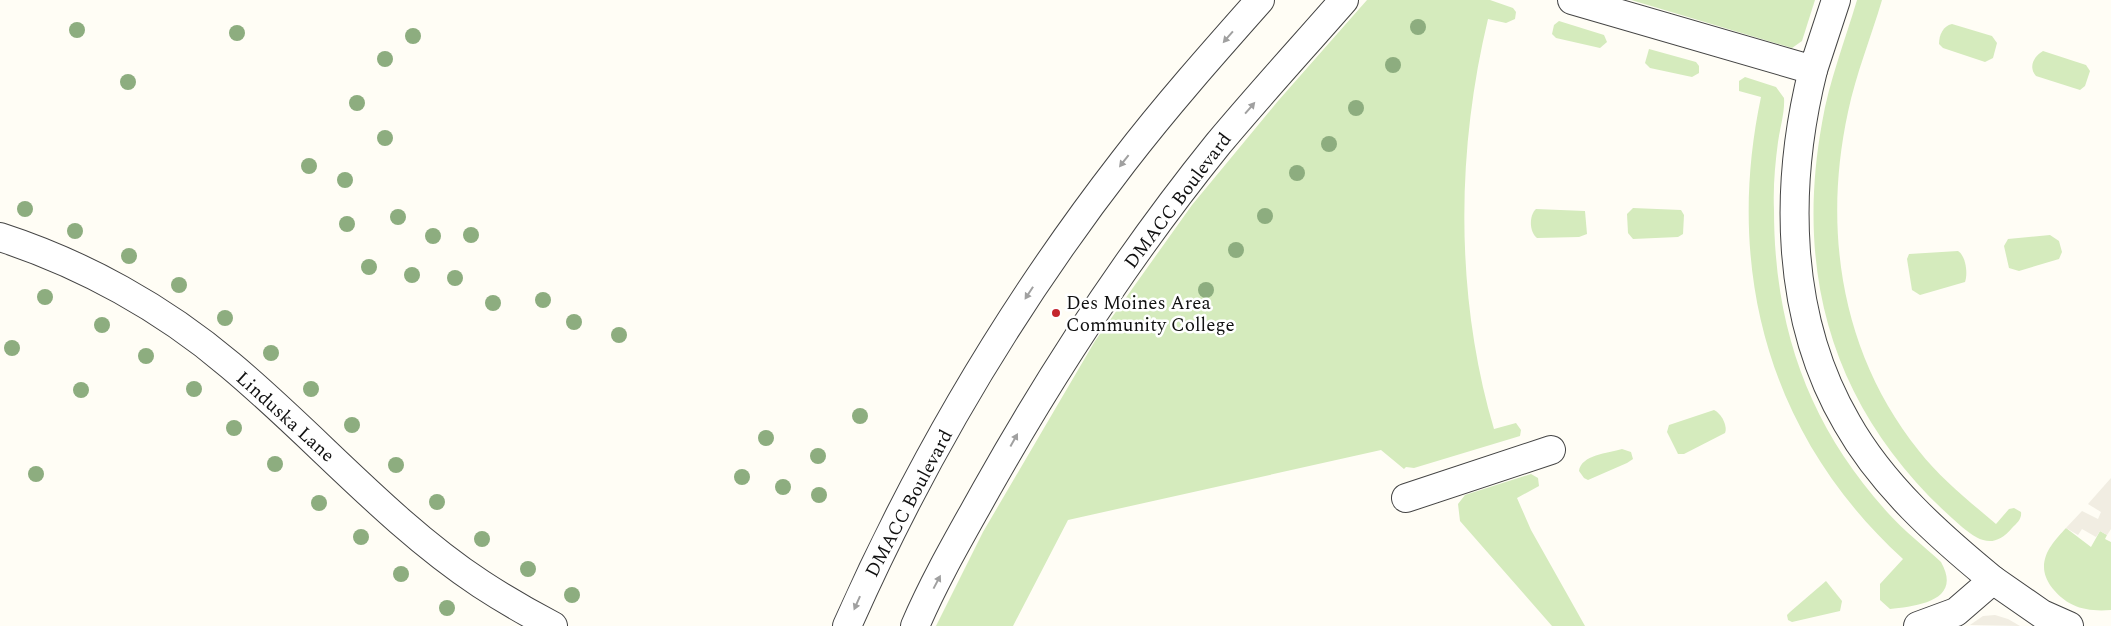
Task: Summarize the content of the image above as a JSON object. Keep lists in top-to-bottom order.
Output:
{
  "streets": {
    "street": ["DMACC Boulevard", "Linduska Lane"]
  },
  "places": ["Des Moines Area Community College"]
}
